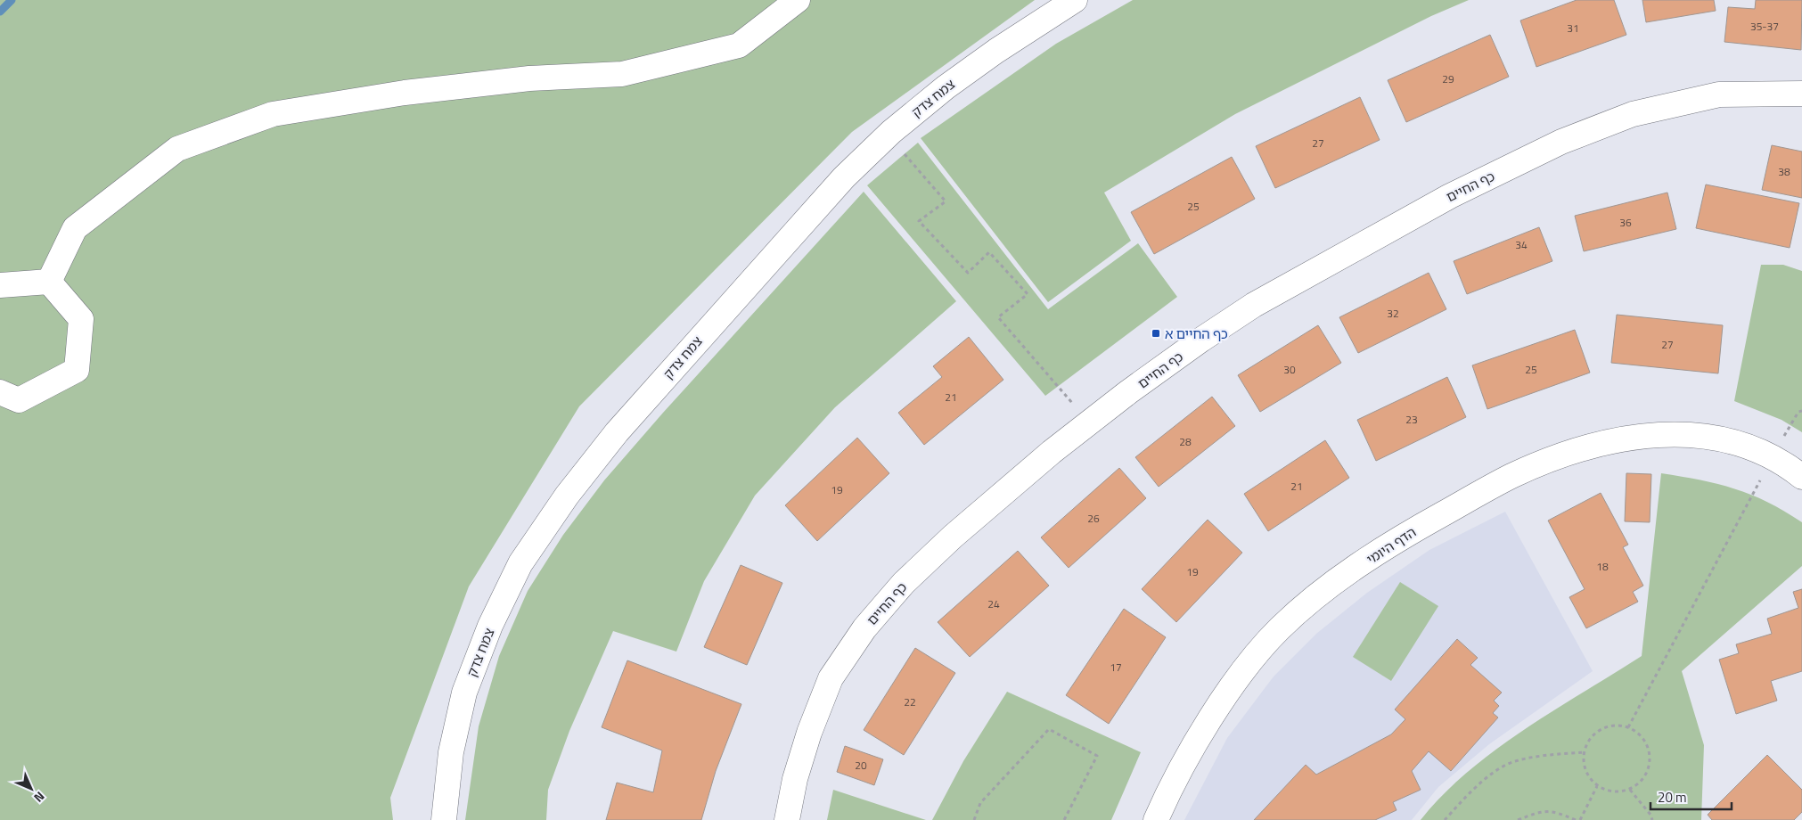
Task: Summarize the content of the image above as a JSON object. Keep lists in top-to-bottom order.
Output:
{
  "streets": {
    "street": ["צמח צדק", "כף החיים", "הדף היומי"]
  },
  "places": {
    "transit": ["כף החיים א"]
  },
  "house_numbers": [
    "35-37",
    "31",
    "29",
    "27",
    "38",
    "25",
    "36",
    "34",
    "32",
    "27",
    "30",
    "25",
    "21",
    "23",
    "28",
    "21",
    "19",
    "26",
    "18",
    "19",
    "24",
    "17",
    "22",
    "20"
  ],
  "scale_bar": "20 m",
  "north": "bottom right"
}
